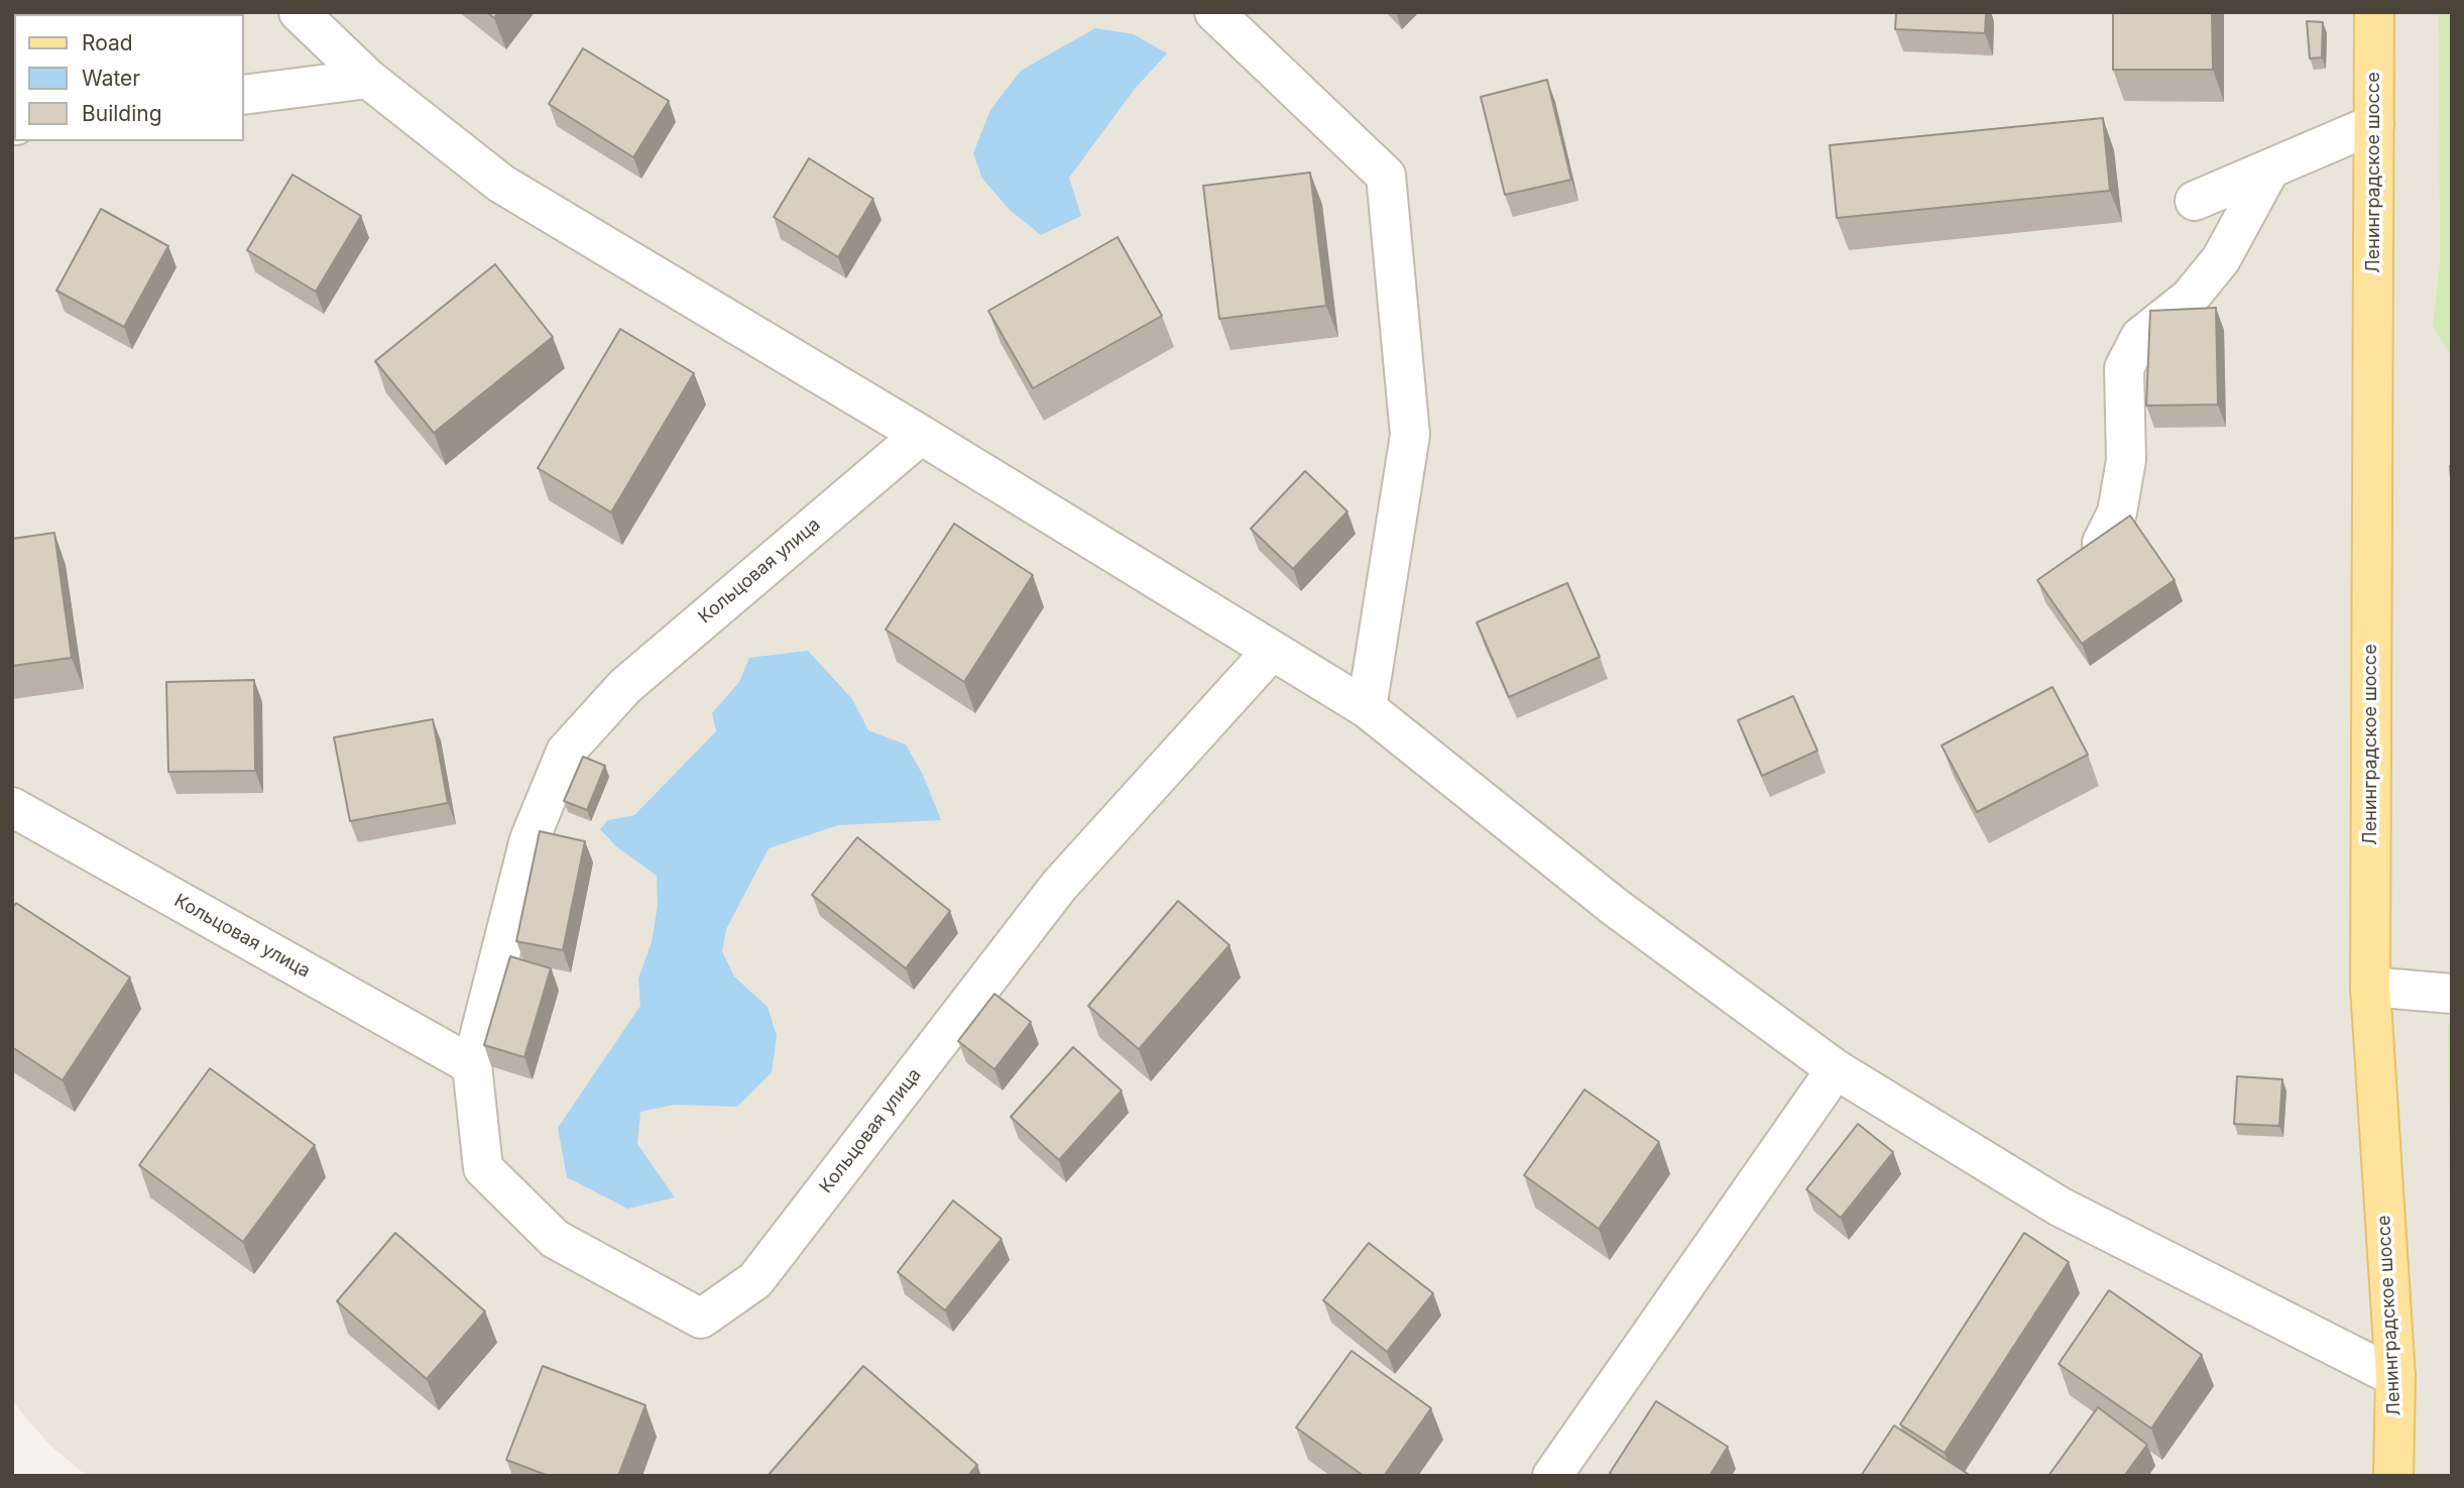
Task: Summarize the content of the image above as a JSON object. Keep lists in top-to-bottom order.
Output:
{
  "streets": {
    "main road": ["Ленинградское шоссе"],
    "street": ["Кольцовая улица"]
  },
  "legend": ["Road", "Water", "Building"]
}
